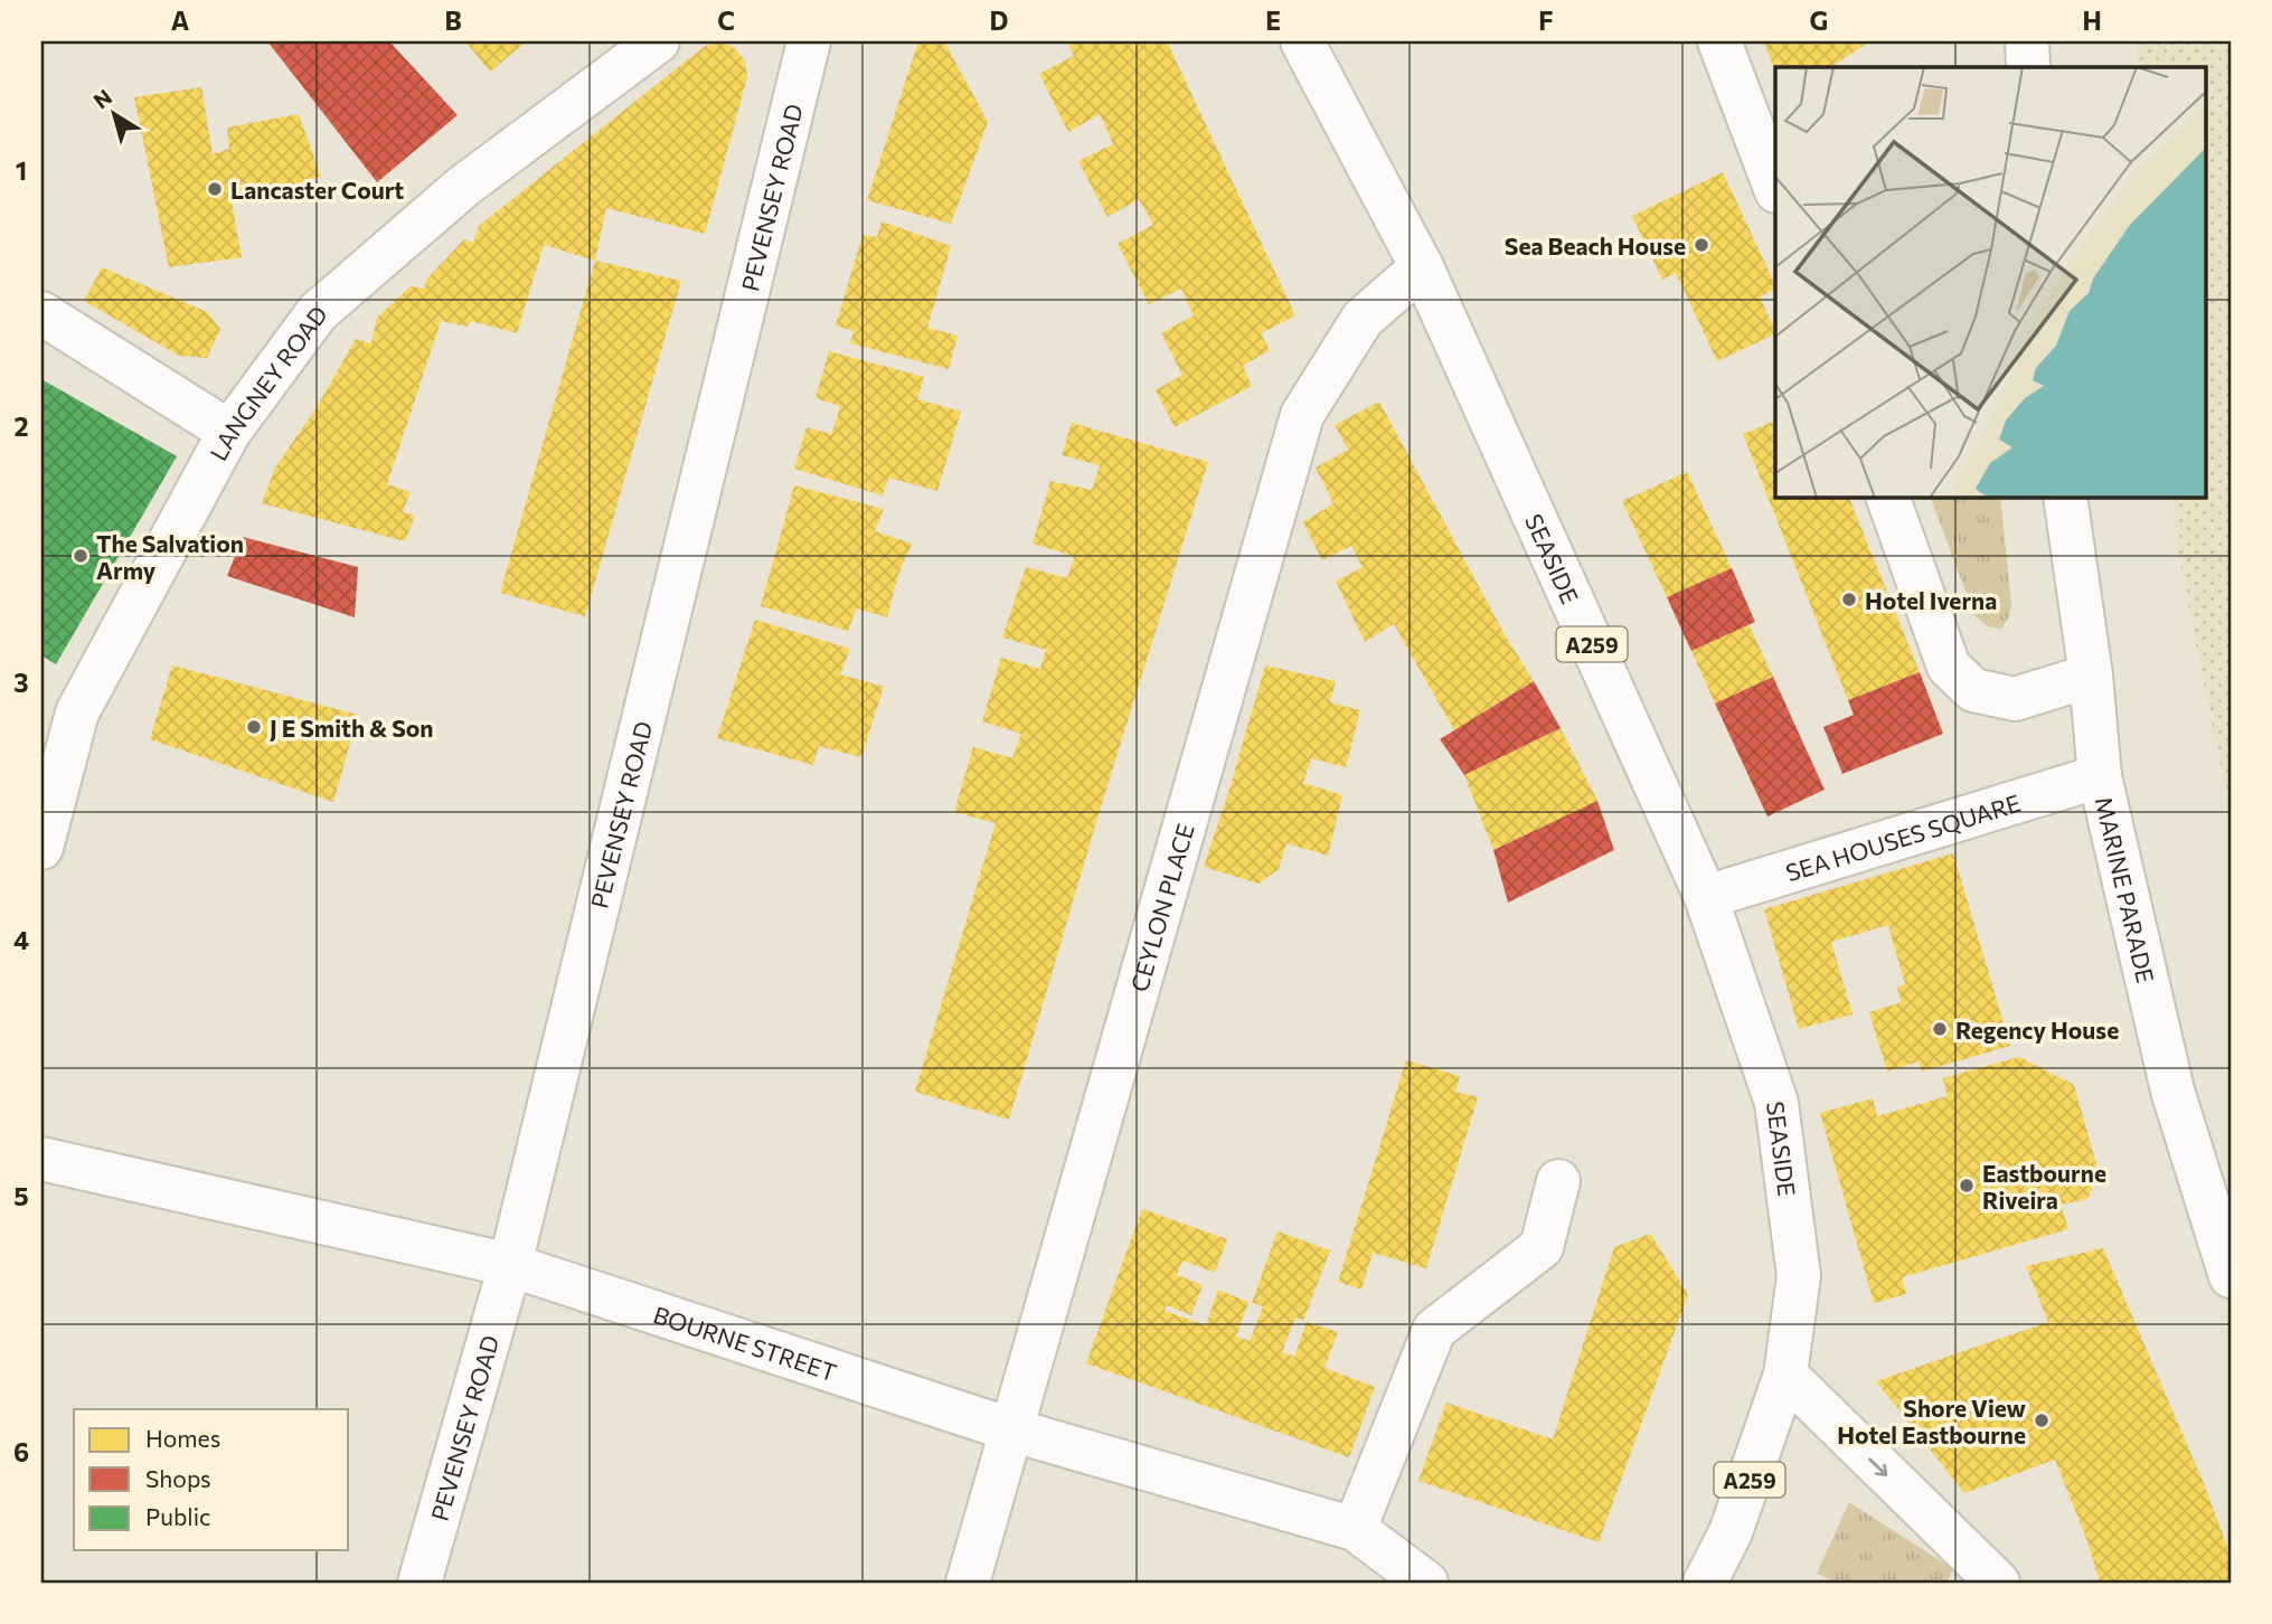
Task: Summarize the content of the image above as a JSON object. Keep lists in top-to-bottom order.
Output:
{
  "streets": {
    "street": [
      "PEVENSEY ROAD",
      "LANGNEY ROAD",
      "SEASIDE",
      "A259",
      "SEA HOUSES SQUARE",
      "MARINE PARADE",
      "CEYLON PLACE",
      "BOURNE STREET"
    ]
  },
  "crossings": [
    ["PEVENSEY ROAD", "BOURNE STREET"],
    ["SEASIDE", "A259"],
    ["SEASIDE", "SEA HOUSES SQUARE"],
    ["SEASIDE", "CEYLON PLACE"],
    ["SEA HOUSES SQUARE", "MARINE PARADE"],
    ["CEYLON PLACE", "BOURNE STREET"]
  ],
  "places": [
    "Lancaster Court",
    "Sea Beach House",
    "The Salvation Army",
    "Hotel Iverna",
    "J E Smith & Son",
    "Regency House",
    "Eastbourne Riveira",
    "Shore View Hotel Eastbourne"
  ],
  "legend": ["Homes", "Shops", "Public"],
  "north": "top left",
  "grid": {
    "columns": [
      "A",
      "B",
      "C",
      "D",
      "E",
      "F",
      "G",
      "H"
    ],
    "rows": [
      "1",
      "2",
      "3",
      "4",
      "5",
      "6"
    ]
  }
}
